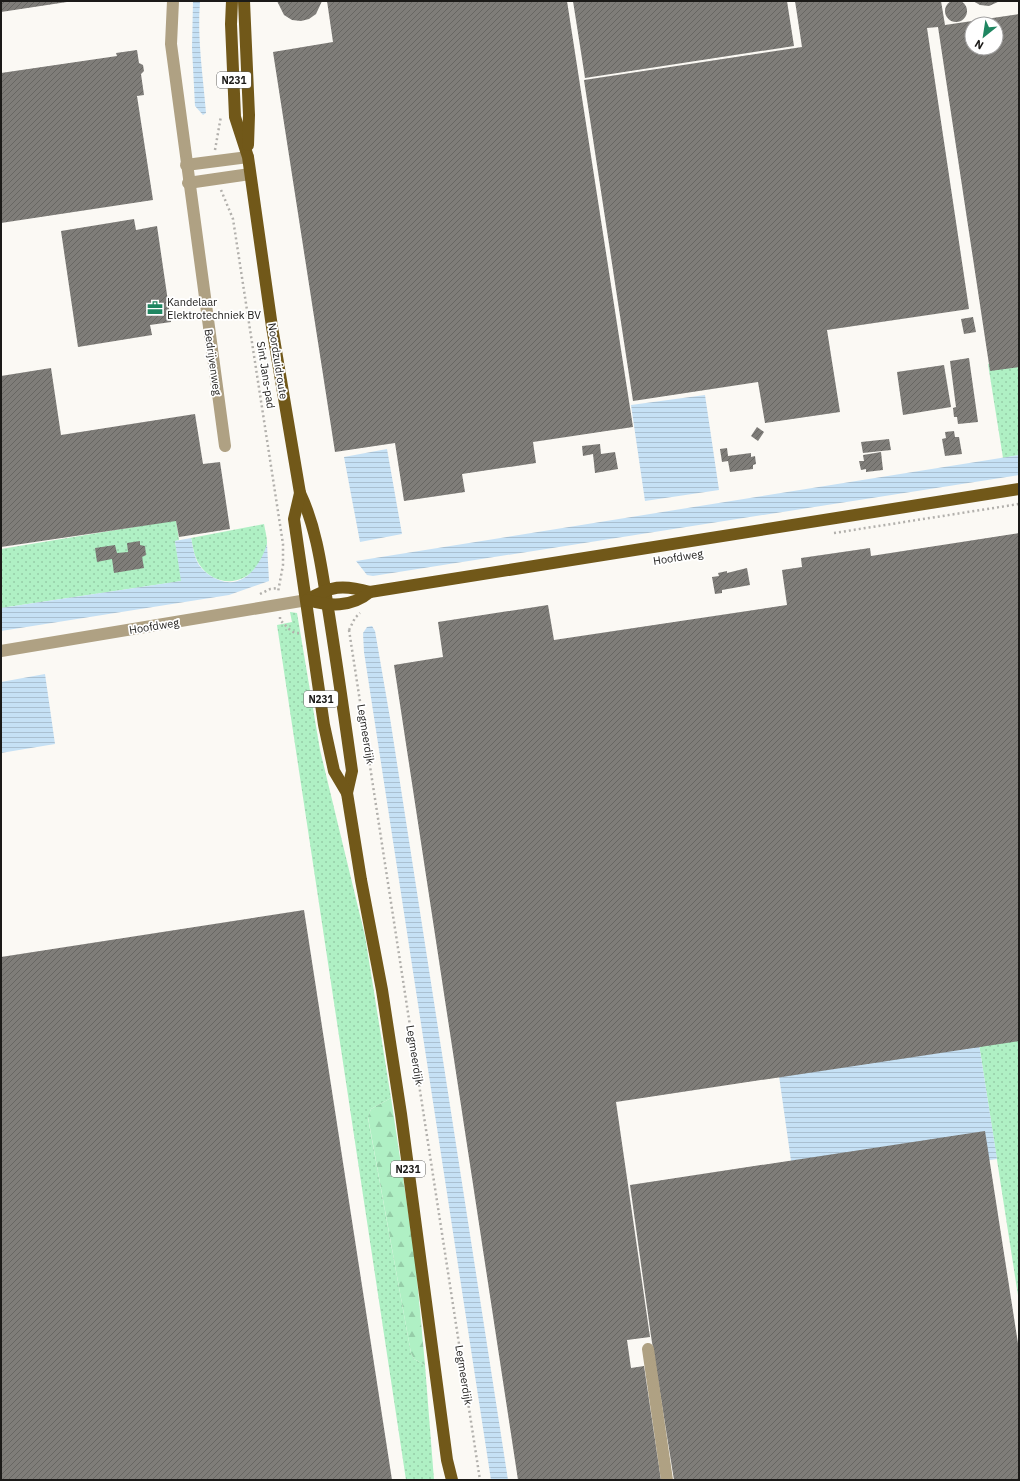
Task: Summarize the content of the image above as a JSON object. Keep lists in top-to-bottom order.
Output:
{
  "streets": {
    "main road": [
      "N231",
      "Noordzuidroute",
      "Hoofdweg",
      "Legmeerdijk"
    ],
    "street": ["Bedrijvenweg"],
    "path": ["Sint Jans-pad"]
  },
  "crossings": [
    ["Noordzuidroute", "Hoofdweg"],
    ["Noordzuidroute", "Legmeerdijk"],
    ["Hoofdweg", "Legmeerdijk"]
  ],
  "places": {
    "office": ["Kandelaar Elektrotechniek BV"]
  },
  "north": "bottom left"
}
